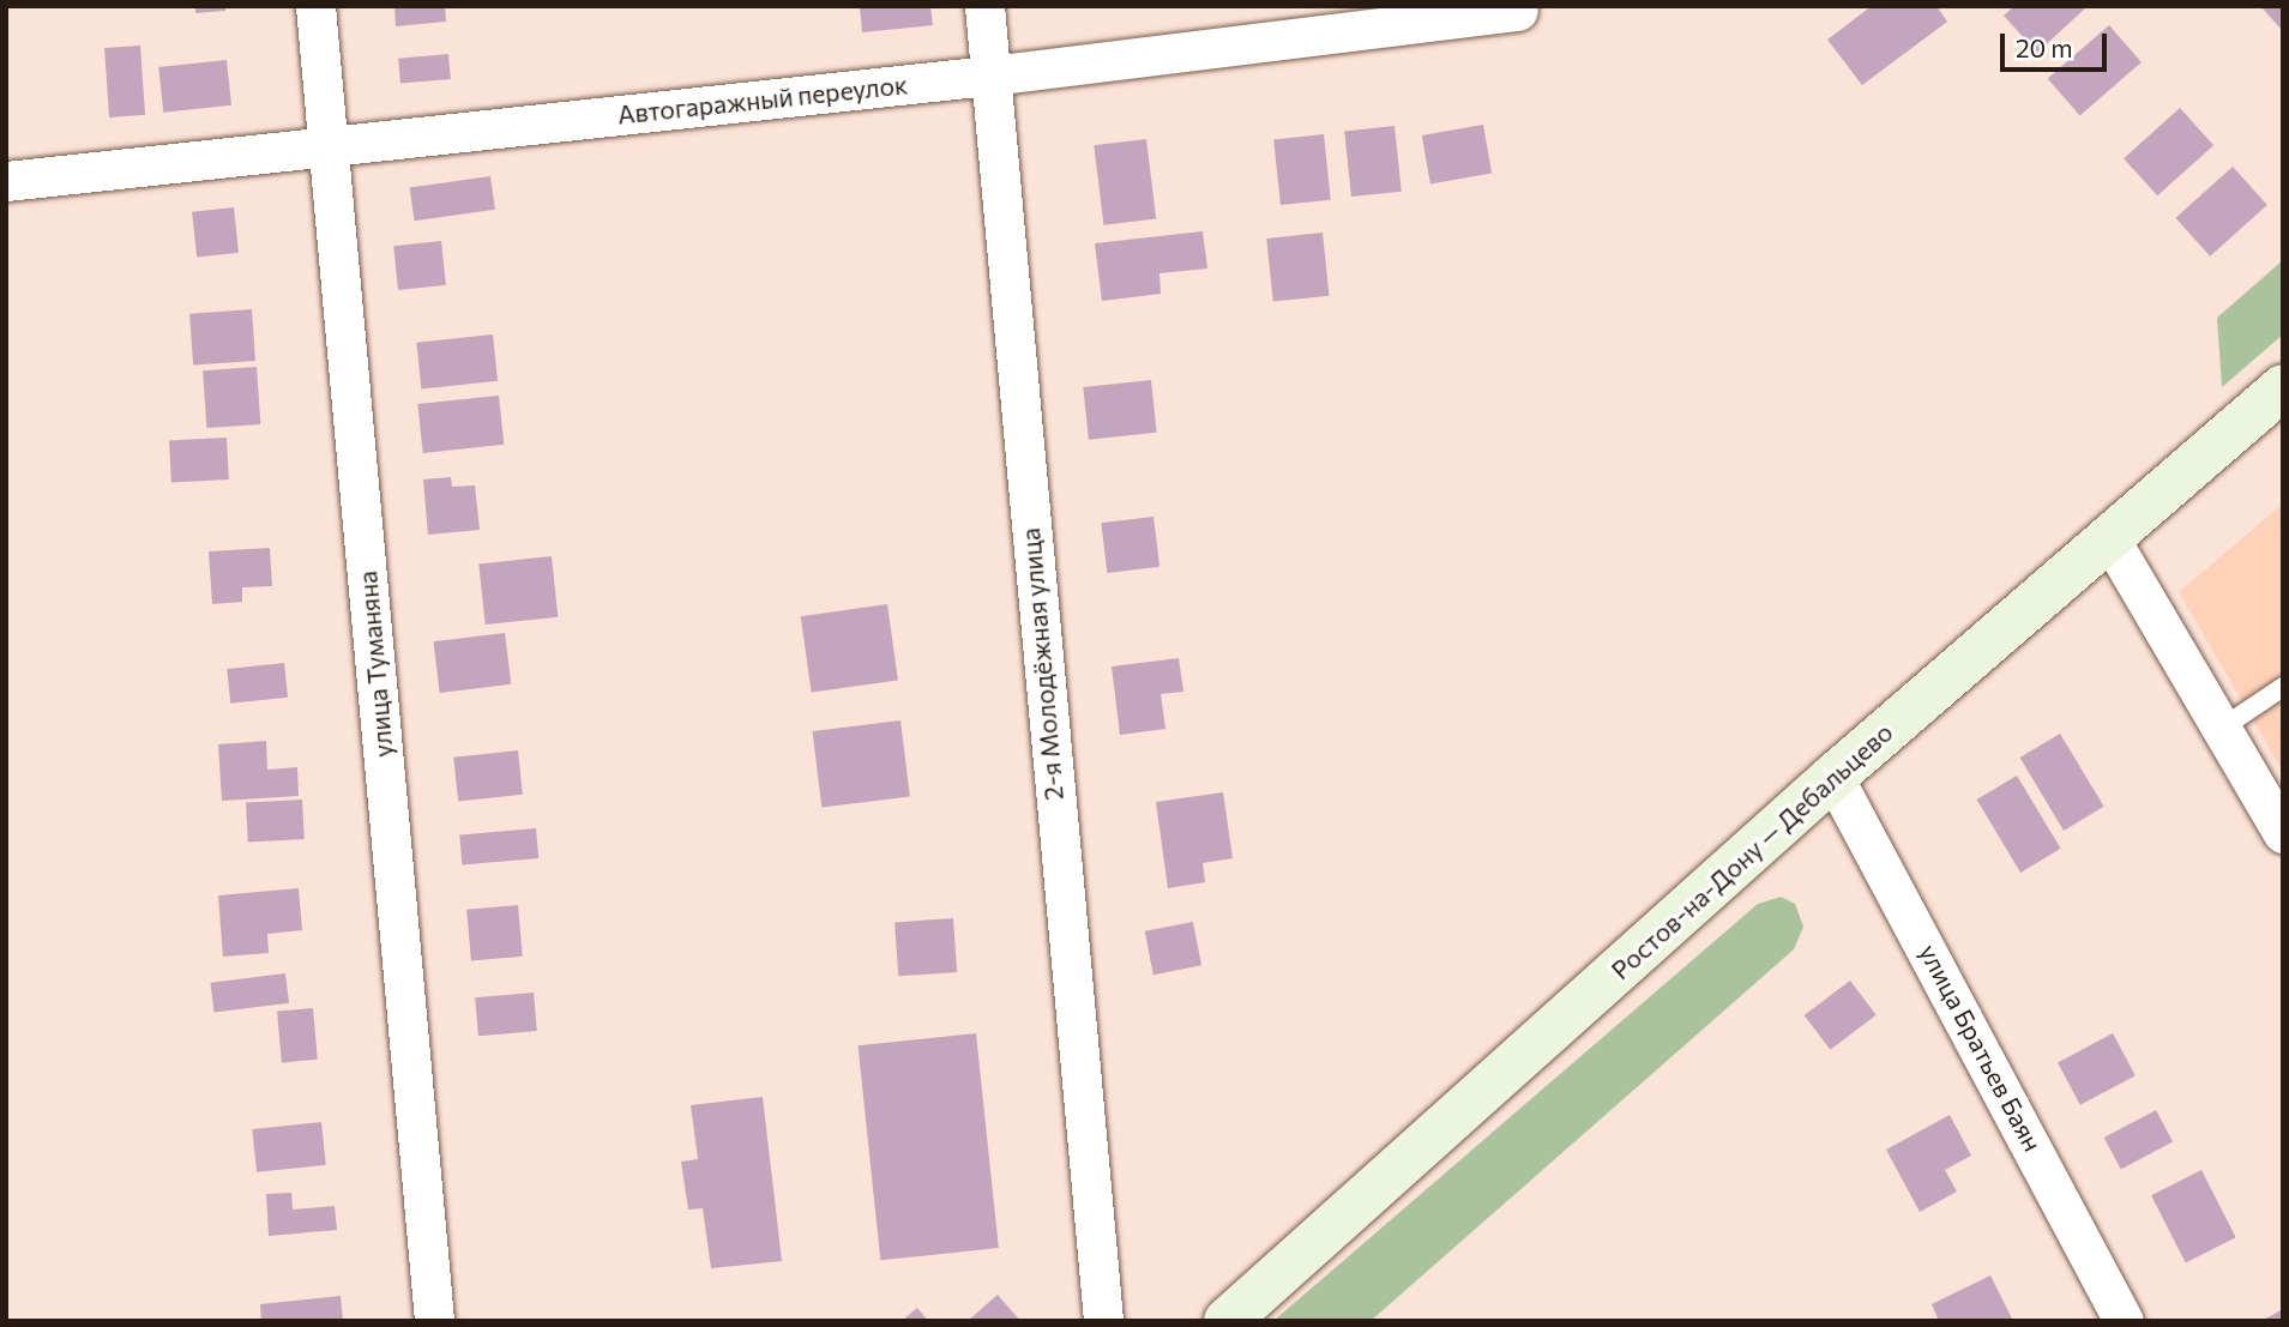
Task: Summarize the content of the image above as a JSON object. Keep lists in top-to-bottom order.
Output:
{
  "streets": {
    "street": [
      "Автогаражный переулок",
      "улица Туманяна",
      "2-я Молодёжная улица",
      "Ростов-на-Дону — Дебальцево",
      "улица Братьев Баян"
    ]
  },
  "crossings": [
    ["Автогаражный переулок", "улица Туманяна"],
    ["Автогаражный переулок", "2-я Молодёжная улица"],
    ["Ростов-на-Дону — Дебальцево", "улица Братьев Баян"]
  ],
  "scale_bar": "20 m"
}
